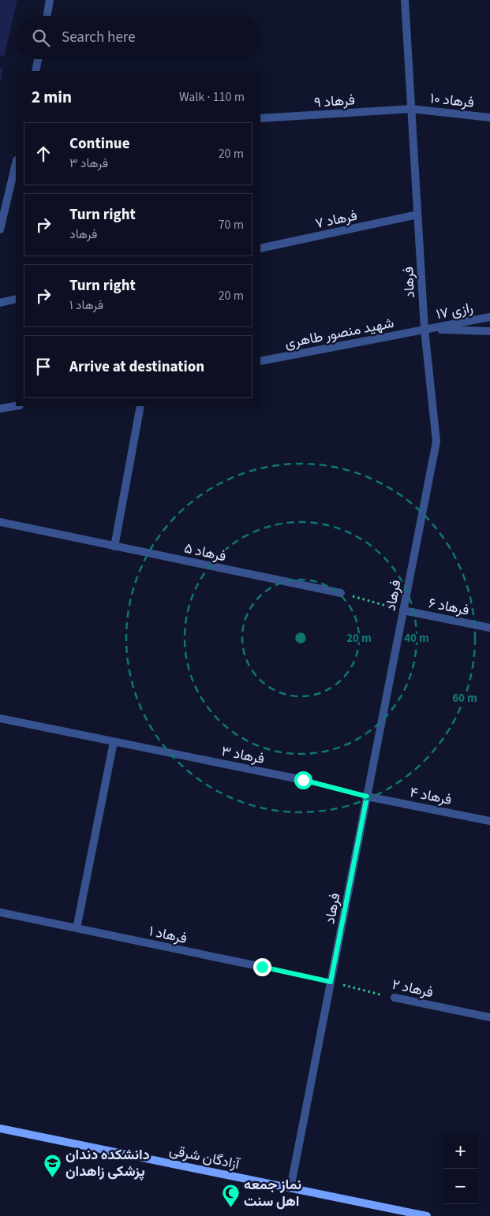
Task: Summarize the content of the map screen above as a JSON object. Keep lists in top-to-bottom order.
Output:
{
  "streets": {
    "main road": ["آزادگان شرقی"],
    "street": [
      "فرهاد ۱۰",
      "فرهاد ۹",
      "فرهاد ۷",
      "فرهاد",
      "رازی ۱۷",
      "شهید منصور طاهری",
      "فرهاد ۵",
      "فرهاد ۶",
      "فرهاد ۳",
      "فرهاد ۴",
      "فرهاد ۱",
      "فرهاد ۲"
    ]
  },
  "crossings": [
    ["فرهاد ۱۰", "فرهاد ۹"],
    ["فرهاد ۱۰", "فرهاد"],
    ["فرهاد ۹", "فرهاد"],
    ["فرهاد ۷", "فرهاد"],
    ["فرهاد", "رازی ۱۷"],
    ["فرهاد", "شهید منصور طاهری"],
    ["فرهاد", "فرهاد ۶"],
    ["فرهاد", "فرهاد ۴"],
    ["فرهاد", "فرهاد ۲"],
    ["فرهاد", "آزادگان شرقی"],
    ["رازی ۱۷", "شهید منصور طاهری"]
  ],
  "places": {
    "school or university": ["دانشکده دندان پزشکی زاهدان"],
    "mosque": ["نماز جمعه اهل سنت"]
  },
  "page": {
    "search": "Search here",
    "heading": ["2 min", "Walk · 110 m"],
    "list": [
      ["Continue", "فرهاد ۳", "20 m"],
      ["Turn right", "فرهاد", "70 m"],
      ["Turn right", "فرهاد ۱", "20 m"],
      "Arrive at destination"
    ],
    "map_buttons": ["+", "−"]
  },
  "rings": ["20 m", "40 m", "60 m"]
}
